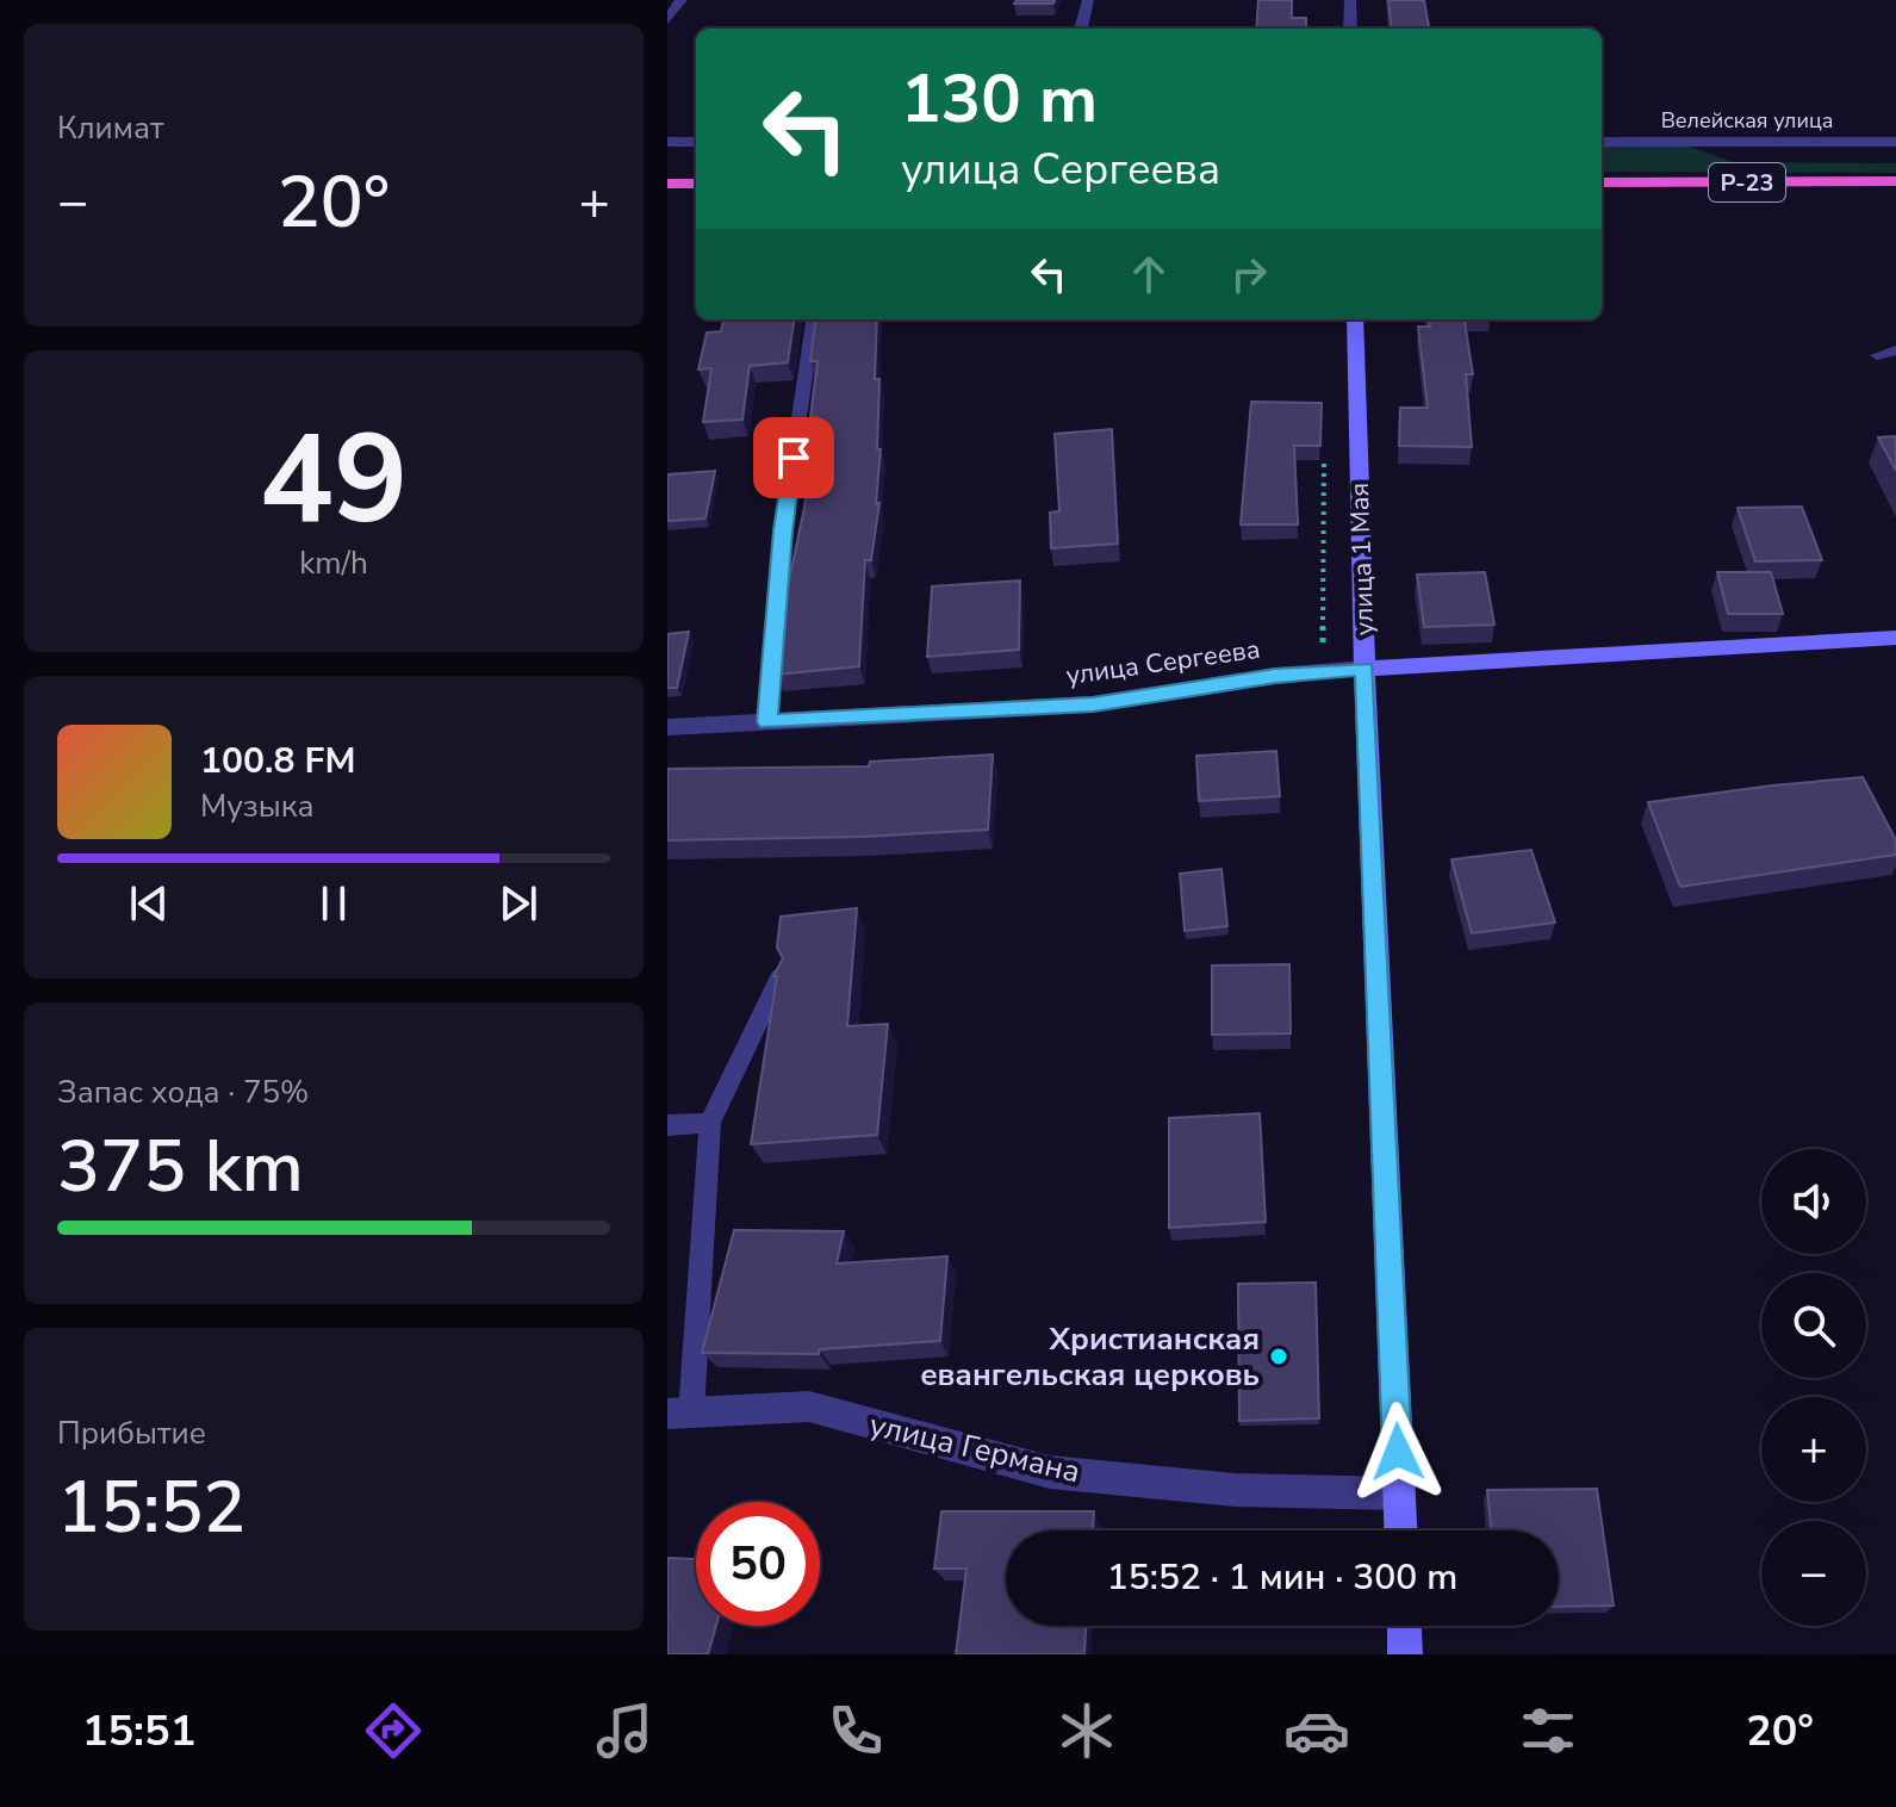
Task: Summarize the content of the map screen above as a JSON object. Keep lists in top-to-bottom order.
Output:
{
  "streets": {
    "highway": ["Р-23"],
    "main road": ["улица 1 Мая", "улица Сергеева"],
    "street": ["Велейская улица", "улица Германа"]
  },
  "crossings": [
    ["улица 1 Мая", "улица Сергеева"],
    ["улица 1 Мая", "улица Германа"]
  ],
  "places": ["Христианская евангельская церковь"],
  "page": {
    "tile": [
      "Климат",
      ["49", "km/h"],
      ["Запас хода · 75%", "375 km"],
      ["Прибытие", "15:52"]
    ],
    "turn": ["130 m", "улица Сергеева"],
    "heat": ["−", "20°", "+"],
    "song": ["100.8 FM", "Музыка"],
    "map_buttons": ["+", "−"],
    "limit": "50",
    "trip": "15:52 · 1 мин · 300 m",
    "tabs": ["15:51", "20°"]
  }
}
